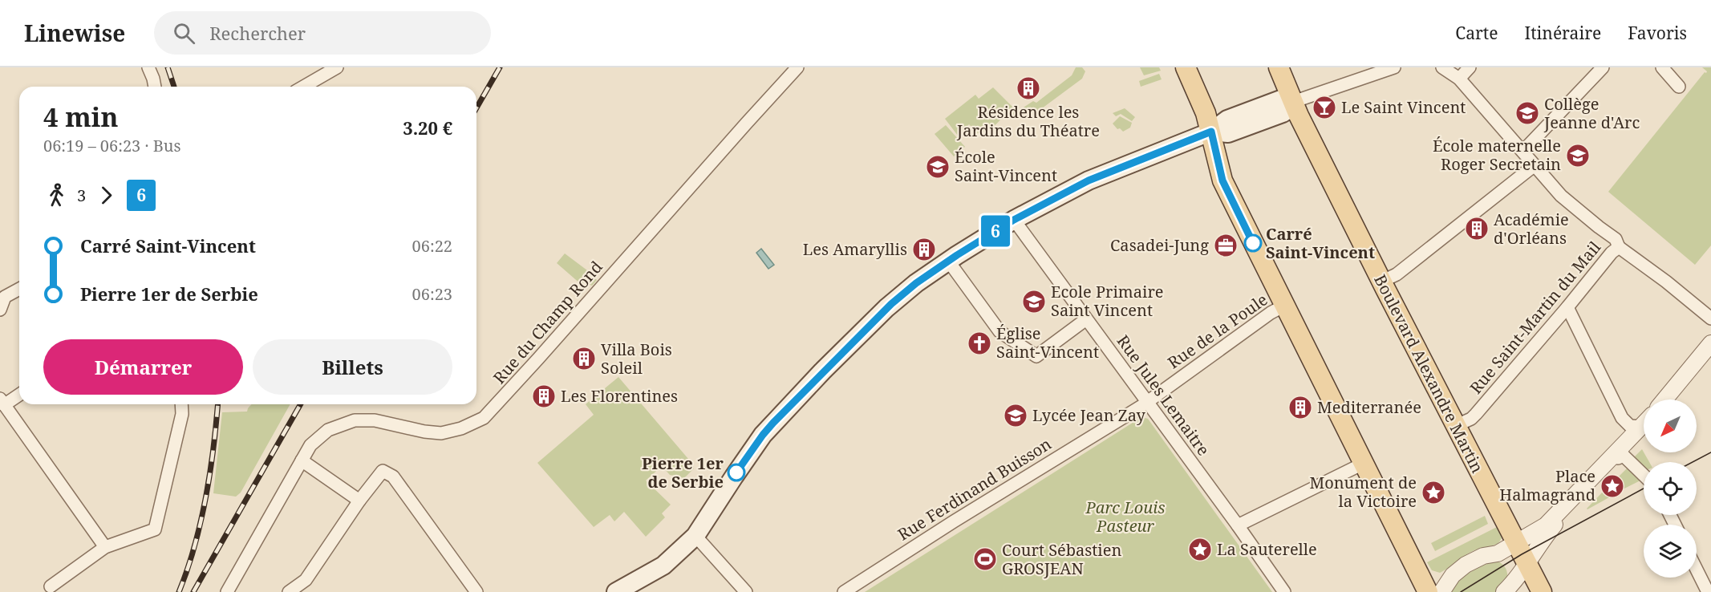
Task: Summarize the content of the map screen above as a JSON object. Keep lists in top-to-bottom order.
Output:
{
  "streets": {
    "main road": ["Boulevard Alexandre Martin"],
    "street": [
      "Rue Saint-Martin du Mail",
      "Rue du Champ Rond",
      "Rue de la Poule",
      "Rue Jules Lemaitre",
      "Rue Ferdinand Buisson"
    ]
  },
  "crossings": [
    ["Rue Saint-Martin du Mail", "Boulevard Alexandre Martin"],
    ["Rue de la Poule", "Rue Jules Lemaitre"],
    ["Rue de la Poule", "Rue Ferdinand Buisson"],
    ["Rue Jules Lemaitre", "Rue Ferdinand Buisson"]
  ],
  "parks": ["Parc Louis Pasteur"],
  "places": {
    "building": [
      "Résidence les Jardins du Théatre",
      "Académie d'Orléans",
      "Les Amaryllis",
      "Villa Bois Soleil",
      "Les Florentines",
      "Mediterranée"
    ],
    "bar": ["Le Saint Vincent"],
    "school or university": [
      "Collège Jeanne d'Arc",
      "École maternelle Roger Secretain",
      "École Saint-Vincent",
      "Ecole Primaire Saint Vincent",
      "Lycée Jean Zay"
    ],
    "other": ["Carré Saint-Vincent", "Pierre 1er de Serbie"],
    "office": ["Casadei-Jung"],
    "church": ["Église Saint-Vincent"],
    "place": ["Place Halmagrand", "Monument de la Victoire", "La Sauterelle"],
    "sports": ["Court Sébastien GROSJEAN"]
  },
  "lines": ["bus line 6"],
  "north": "bottom left",
  "page": {
    "header": "Linewise",
    "search": "Rechercher",
    "nav": ["Carte", "Itinéraire", "Favoris"],
    "on_map": "6",
    "heading": ["4 min", "06:19 – 06:23 · Bus", "3.20 €"],
    "legs": ["3", "6"],
    "list": [
      {
        "name": "Carré Saint-Vincent",
        "value": "06:22"
      },
      {
        "name": "Pierre 1er de Serbie",
        "value": "06:23"
      }
    ],
    "buttons": ["Démarrer", "Billets"]
  }
}
